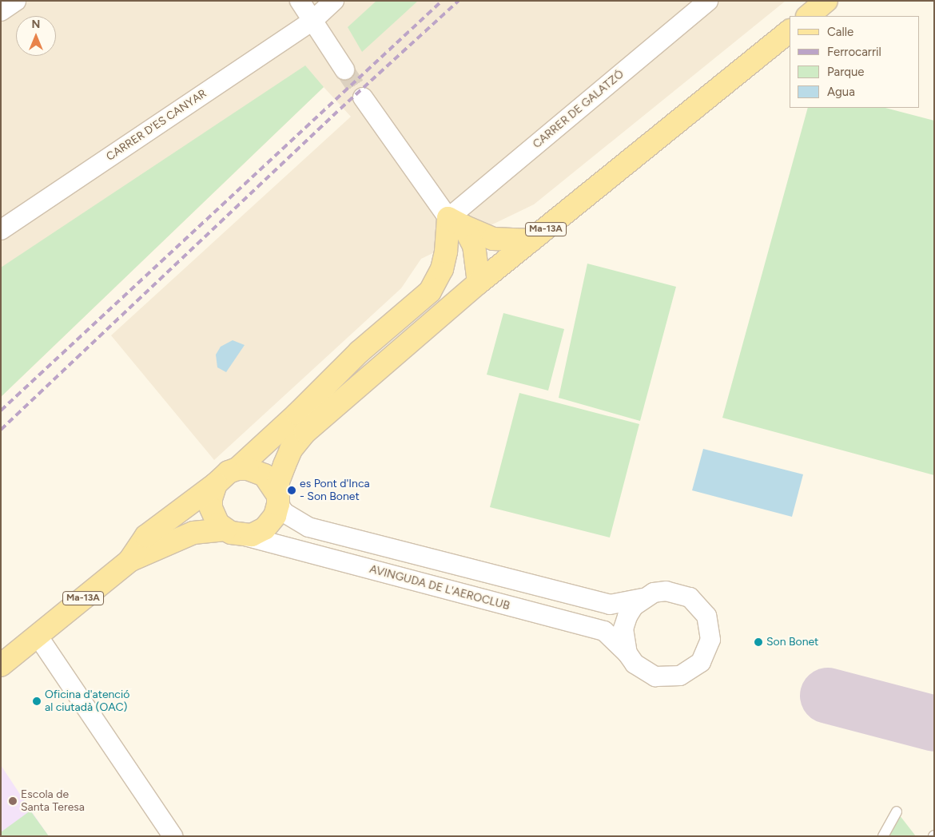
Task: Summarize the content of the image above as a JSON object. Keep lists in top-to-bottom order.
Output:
{
  "streets": {
    "main road": ["Ma-13A"],
    "street": ["CARRER DE GALATZÓ", "CARRER D'ES CANYAR", "AVINGUDA DE L'AEROCLUB"]
  },
  "crossings": [
    ["Ma-13A", "AVINGUDA DE L'AEROCLUB"]
  ],
  "places": [
    "es Pont d'Inca - Son Bonet",
    "Son Bonet",
    "Oficina d'atenció al ciutadà (OAC)",
    "Escola de Santa Teresa"
  ],
  "legend": [
    "Calle",
    "Ferrocarril",
    "Parque",
    "Agua"
  ],
  "north": "top"
}
